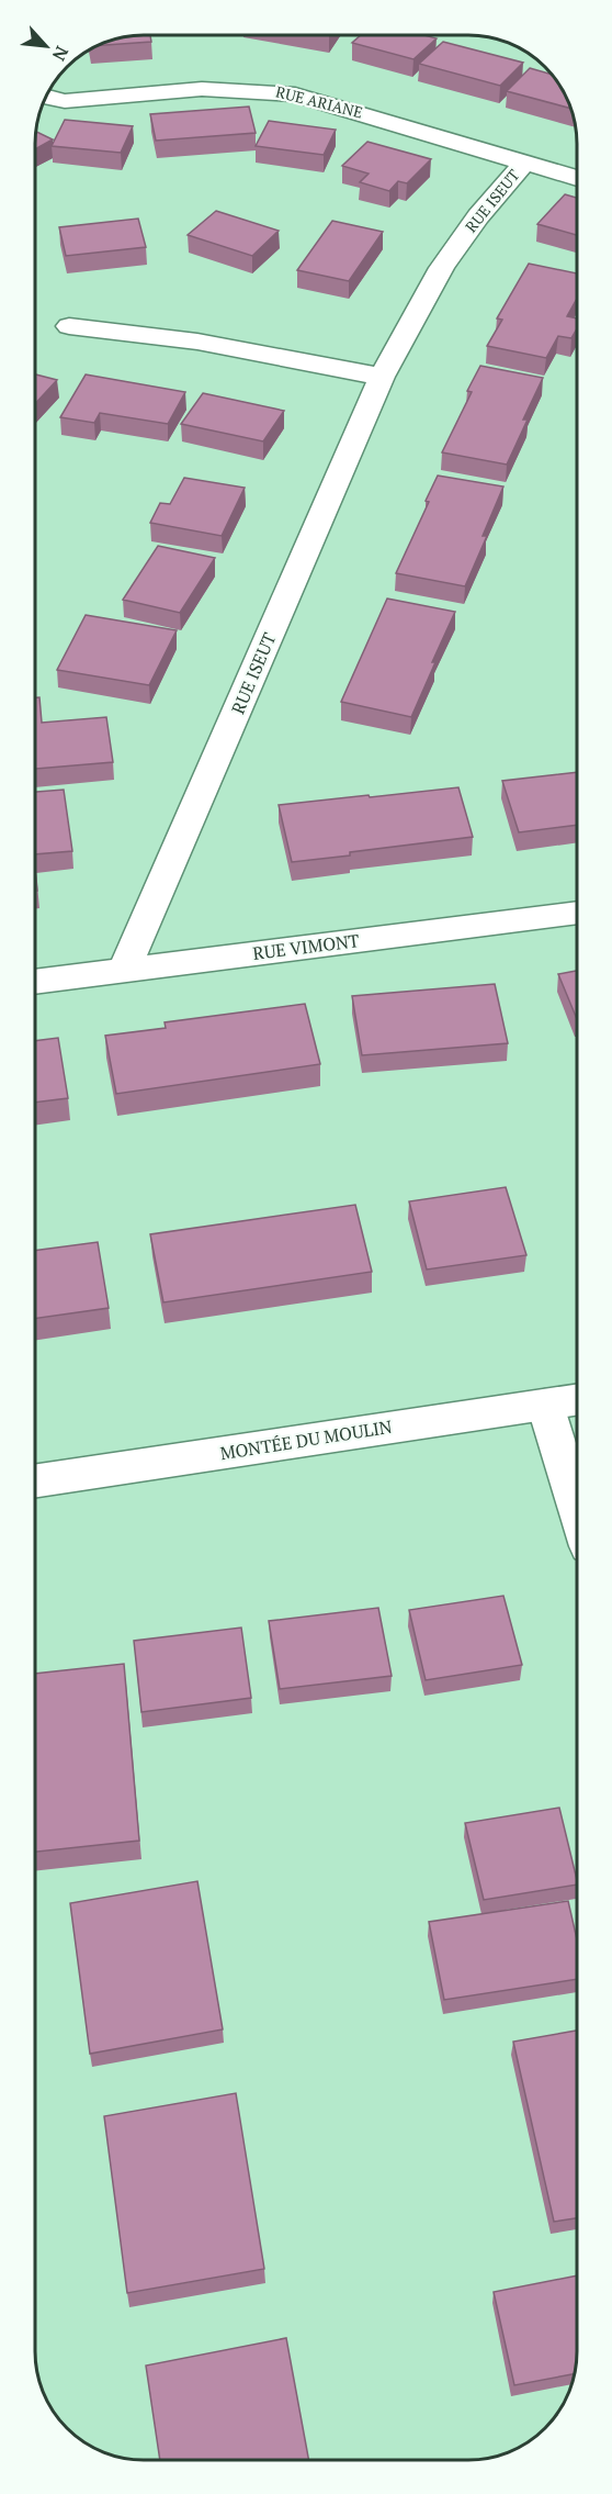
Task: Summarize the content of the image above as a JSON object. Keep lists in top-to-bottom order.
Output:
{
  "streets": {
    "street": [
      "RUE ARIANE",
      "RUE ISEUT",
      "RUE VIMONT",
      "MONTÉE DU MOULIN"
    ]
  },
  "crossings": [
    ["RUE ARIANE", "RUE ISEUT"],
    ["RUE ISEUT", "RUE VIMONT"]
  ],
  "north": "bottom right"
}
